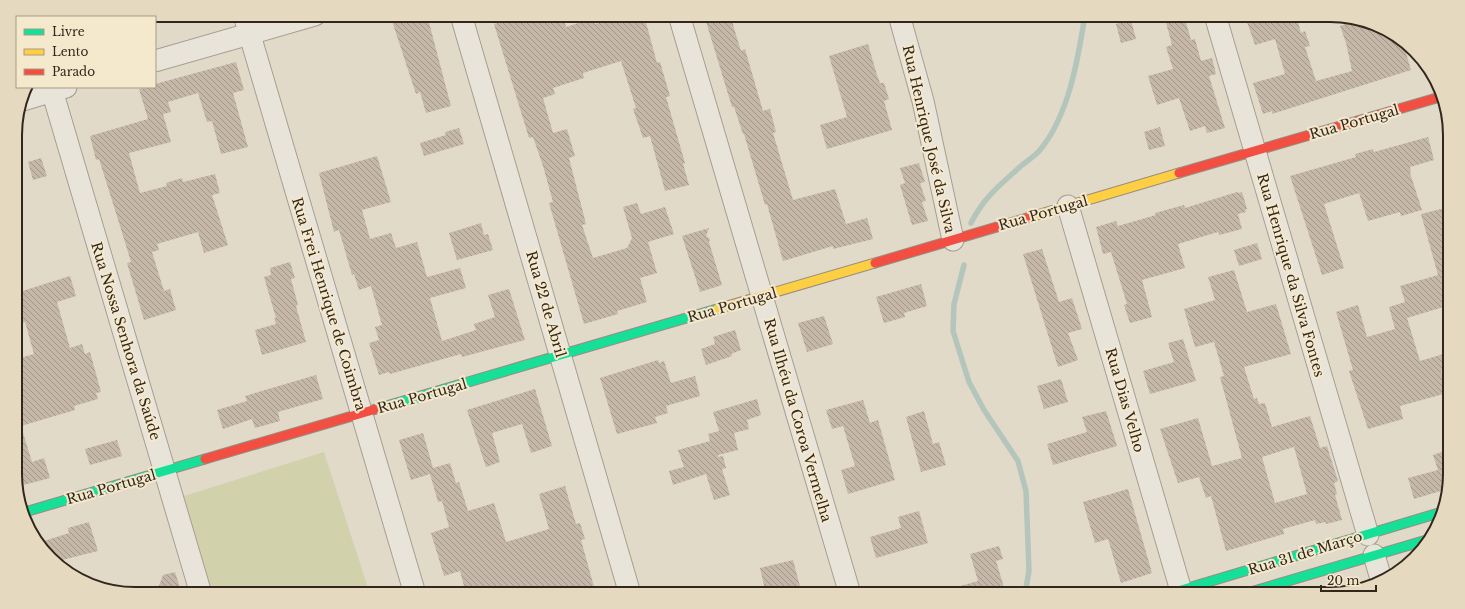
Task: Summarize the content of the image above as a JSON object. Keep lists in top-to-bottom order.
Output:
{
  "streets": {
    "street": [
      "Rua Portugal",
      "Rua Henrique José da Silva",
      "Rua Henrique da Silva Fontes",
      "Rua Frei Henrique de Coimbra",
      "Rua 22 de Abril",
      "Rua Nossa Senhora da Saúde",
      "Rua Dias Velho",
      "Rua Ilhéu da Coroa Vermelha",
      "Rua 31 de Março"
    ]
  },
  "crossings": [
    ["Rua Portugal", "Rua Henrique José da Silva"],
    ["Rua Portugal", "Rua Henrique da Silva Fontes"],
    ["Rua Portugal", "Rua Frei Henrique de Coimbra"],
    ["Rua Portugal", "Rua 22 de Abril"],
    ["Rua Portugal", "Rua Nossa Senhora da Saúde"],
    ["Rua Portugal", "Rua Dias Velho"],
    ["Rua Portugal", "Rua Ilhéu da Coroa Vermelha"],
    ["Rua Henrique da Silva Fontes", "Rua 31 de Março"]
  ],
  "legend": ["Livre", "Lento", "Parado"],
  "scale_bar": "20 m"
}
